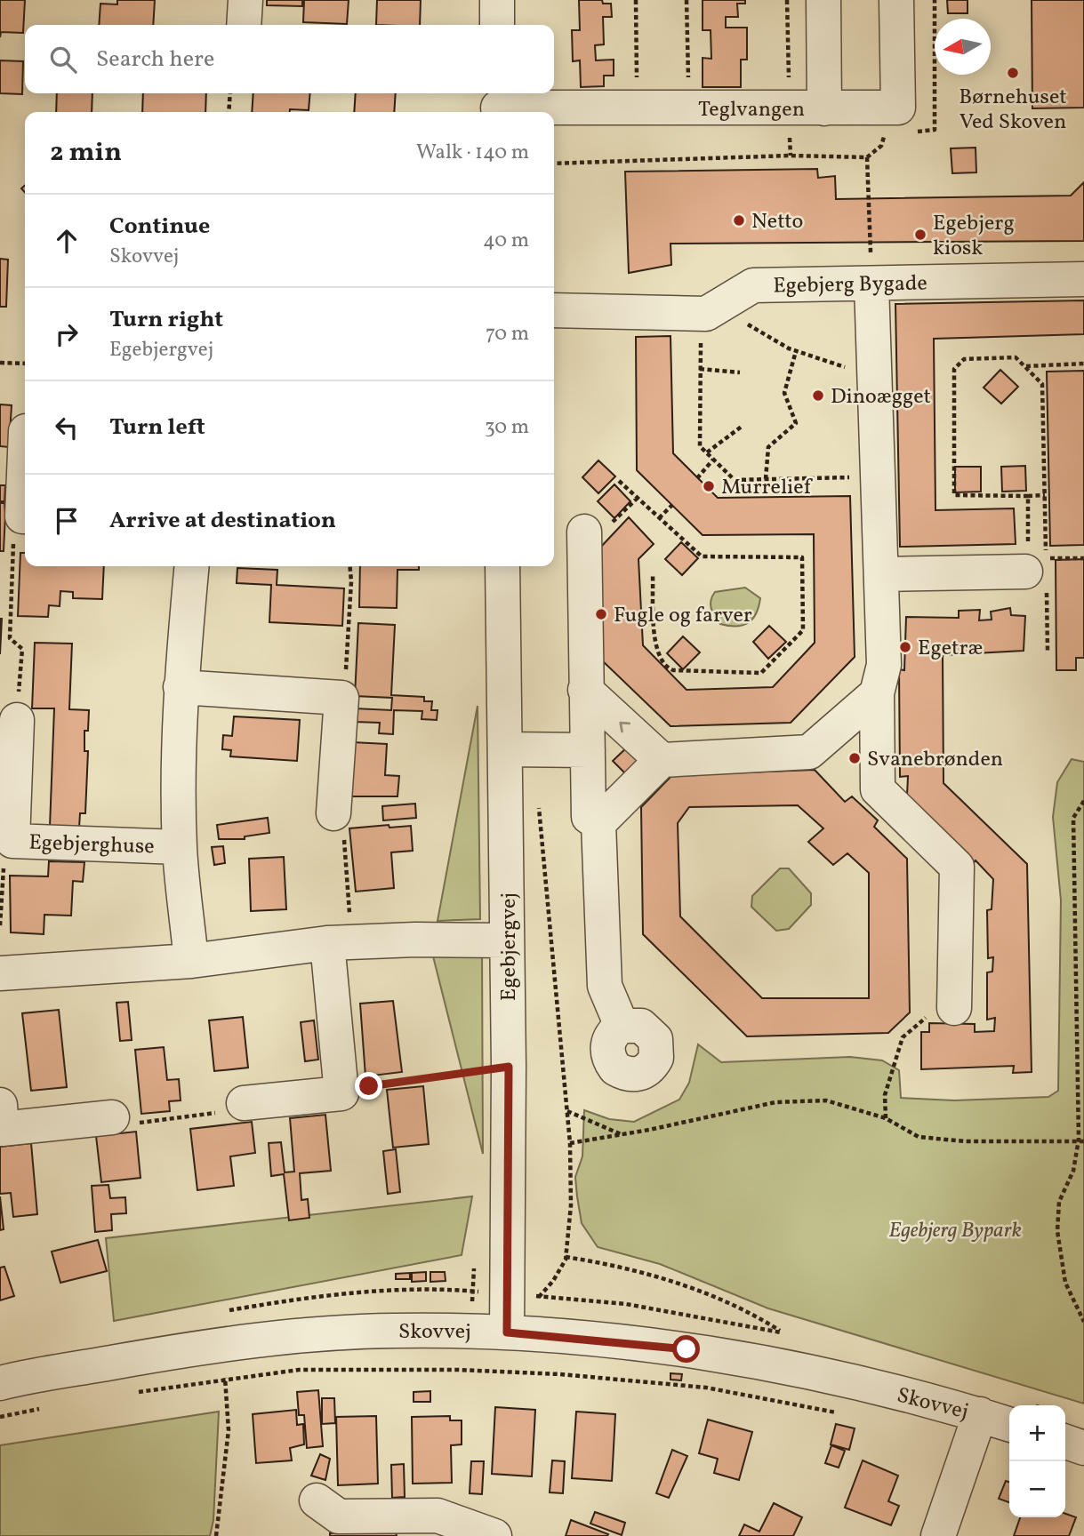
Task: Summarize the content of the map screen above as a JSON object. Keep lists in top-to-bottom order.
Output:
{
  "streets": {
    "street": [
      "Teglvangen",
      "Egebjerg Bygade",
      "Egebjerghuse",
      "Egebjergvej",
      "Skovvej"
    ]
  },
  "crossings": [
    ["Egebjergvej", "Skovvej"]
  ],
  "parks": ["Egebjerg Bypark"],
  "places": [
    "Børnehuset Ved Skoven",
    "Netto",
    "Egebjerg kiosk",
    "Dinoægget",
    "Murrelief",
    "Fugle og farver",
    "Egetræ",
    "Svanebrønden"
  ],
  "north": "left",
  "page": {
    "search": "Search here",
    "heading": ["2 min", "Walk · 140 m"],
    "list": [
      ["Continue", "Skovvej", "40 m"],
      ["Turn right", "Egebjergvej", "70 m"],
      ["Turn left", "30 m"],
      "Arrive at destination"
    ],
    "map_buttons": ["+", "−"]
  }
}
